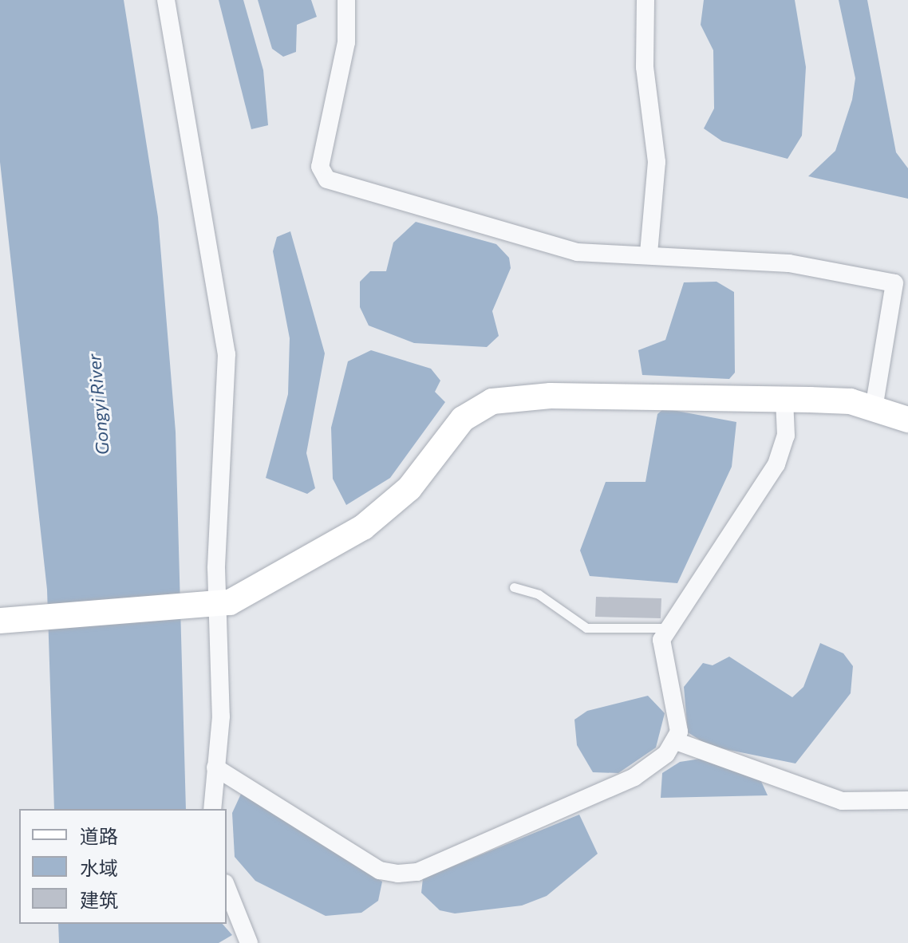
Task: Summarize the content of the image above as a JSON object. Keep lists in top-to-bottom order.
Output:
{
  "water": ["Gongyi River"],
  "legend": ["道路", "水域", "建筑"]
}
